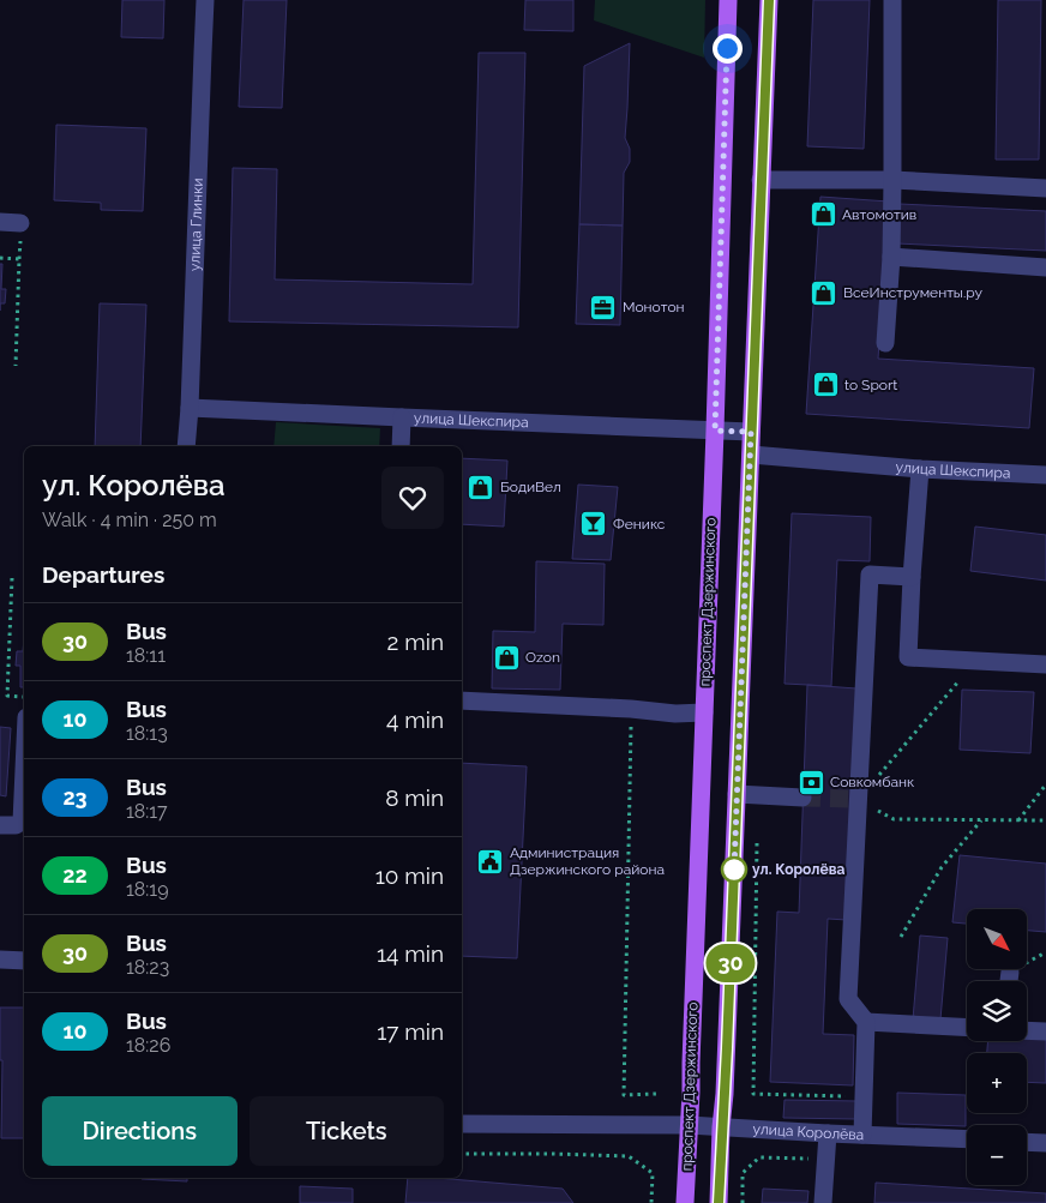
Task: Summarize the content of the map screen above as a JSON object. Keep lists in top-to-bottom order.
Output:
{
  "streets": {
    "main road": ["проспект Дзержинского"],
    "street": ["улица Глинки", "улица Шекспира", "улица Королёва"]
  },
  "crossings": [
    ["улица Глинки", "улица Шекспира"],
    ["улица Шекспира", "проспект Дзержинского"],
    ["проспект Дзержинского", "улица Королёва"]
  ],
  "places": {
    "shop": [
      "Автомотив",
      "ВсеИнструменты.ру",
      "to Sport",
      "БодиВел",
      "Ozon"
    ],
    "office": ["Монотон"],
    "bar": ["Феникс"],
    "bank": ["Совкомбанк"],
    "public building": ["Администрация Дзержинского района"],
    "other": ["ул. Королёва"]
  },
  "lines": ["bus line 30"],
  "north": "bottom right",
  "page": {
    "on_map": "30",
    "heading": [
      ["ул. Королёва", "Walk · 4 min · 250 m"],
      "Departures"
    ],
    "list": [
      {
        "mark": "30",
        "name": "Bus",
        "note": "18:11",
        "value": "2 min"
      },
      {
        "mark": "10",
        "name": "Bus",
        "note": "18:13",
        "value": "4 min"
      },
      {
        "mark": "23",
        "name": "Bus",
        "note": "18:17",
        "value": "8 min"
      },
      {
        "mark": "22",
        "name": "Bus",
        "note": "18:19",
        "value": "10 min"
      },
      {
        "mark": "30",
        "name": "Bus",
        "note": "18:23",
        "value": "14 min"
      },
      {
        "mark": "10",
        "name": "Bus",
        "note": "18:26",
        "value": "17 min"
      }
    ],
    "map_buttons": ["+", "−"],
    "buttons": ["Directions", "Tickets"]
  }
}
